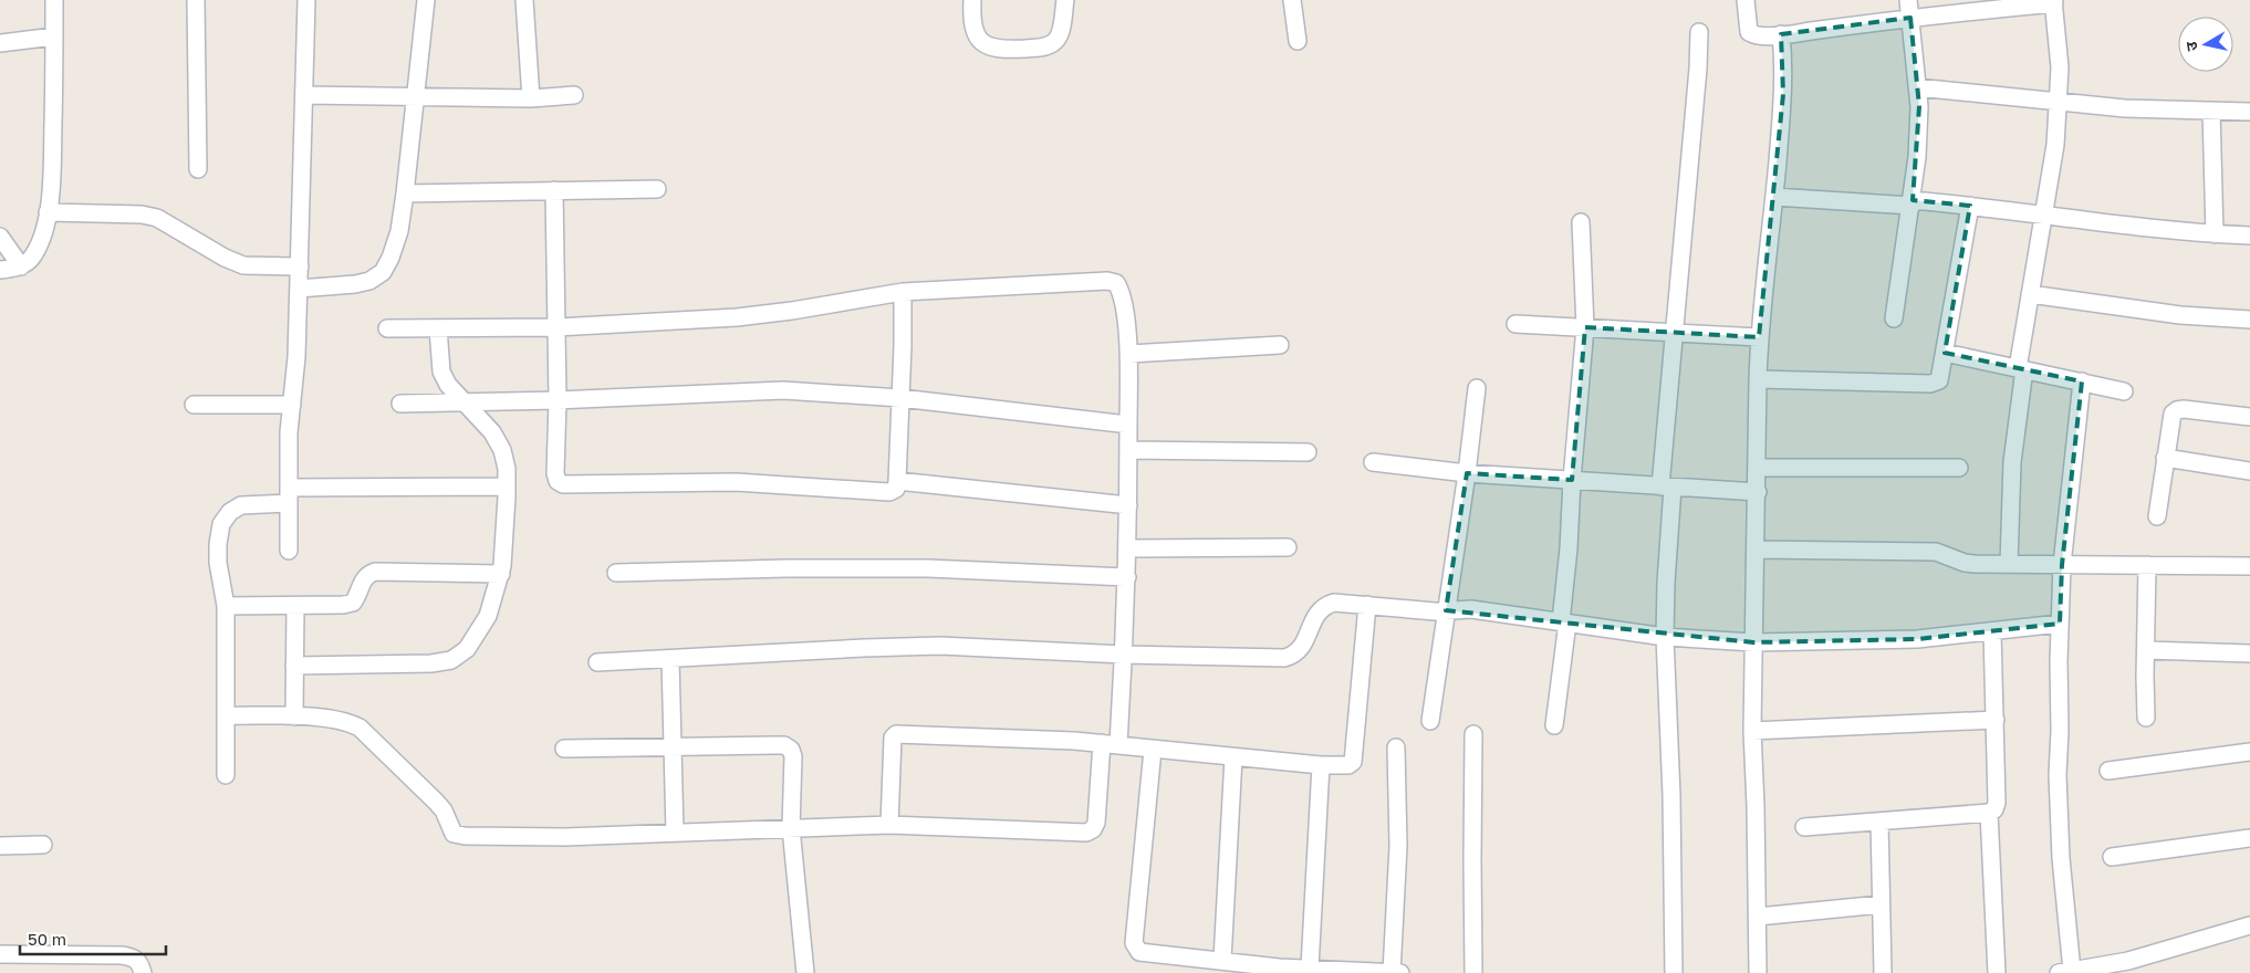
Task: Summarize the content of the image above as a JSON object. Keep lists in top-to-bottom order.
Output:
{
  "scale_bar": "50 m",
  "north": "left"
}
